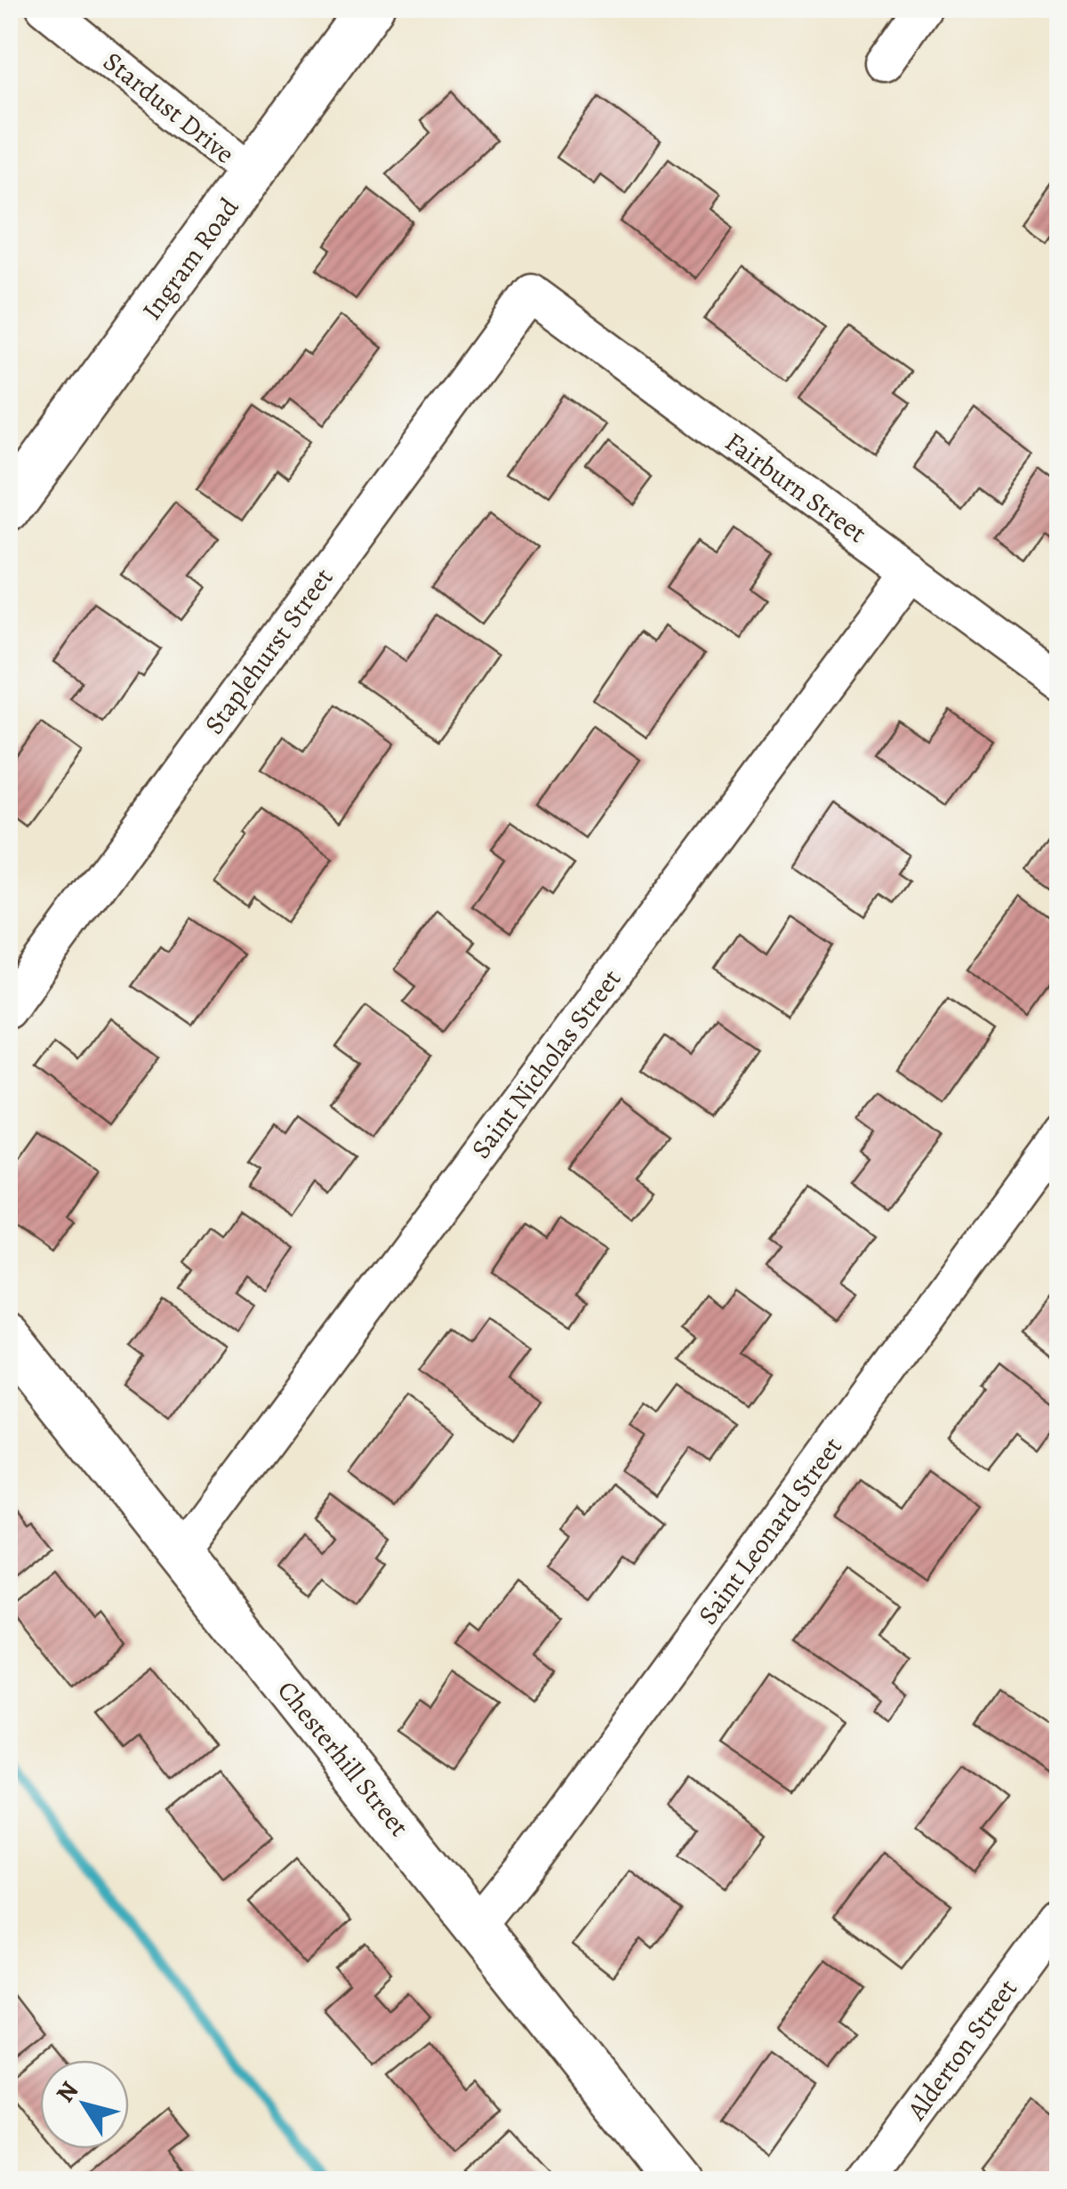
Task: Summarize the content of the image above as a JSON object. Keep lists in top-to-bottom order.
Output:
{
  "streets": {
    "street": [
      "Stardust Drive",
      "Ingram Road",
      "Fairburn Street",
      "Staplehurst Street",
      "Saint Nicholas Street",
      "Saint Leonard Street",
      "Chesterhill Street",
      "Alderton Street"
    ]
  },
  "crossings": [
    ["Stardust Drive", "Ingram Road"],
    ["Fairburn Street", "Staplehurst Street"],
    ["Fairburn Street", "Saint Nicholas Street"],
    ["Saint Nicholas Street", "Chesterhill Street"],
    ["Saint Leonard Street", "Chesterhill Street"]
  ],
  "north": "top left"
}
